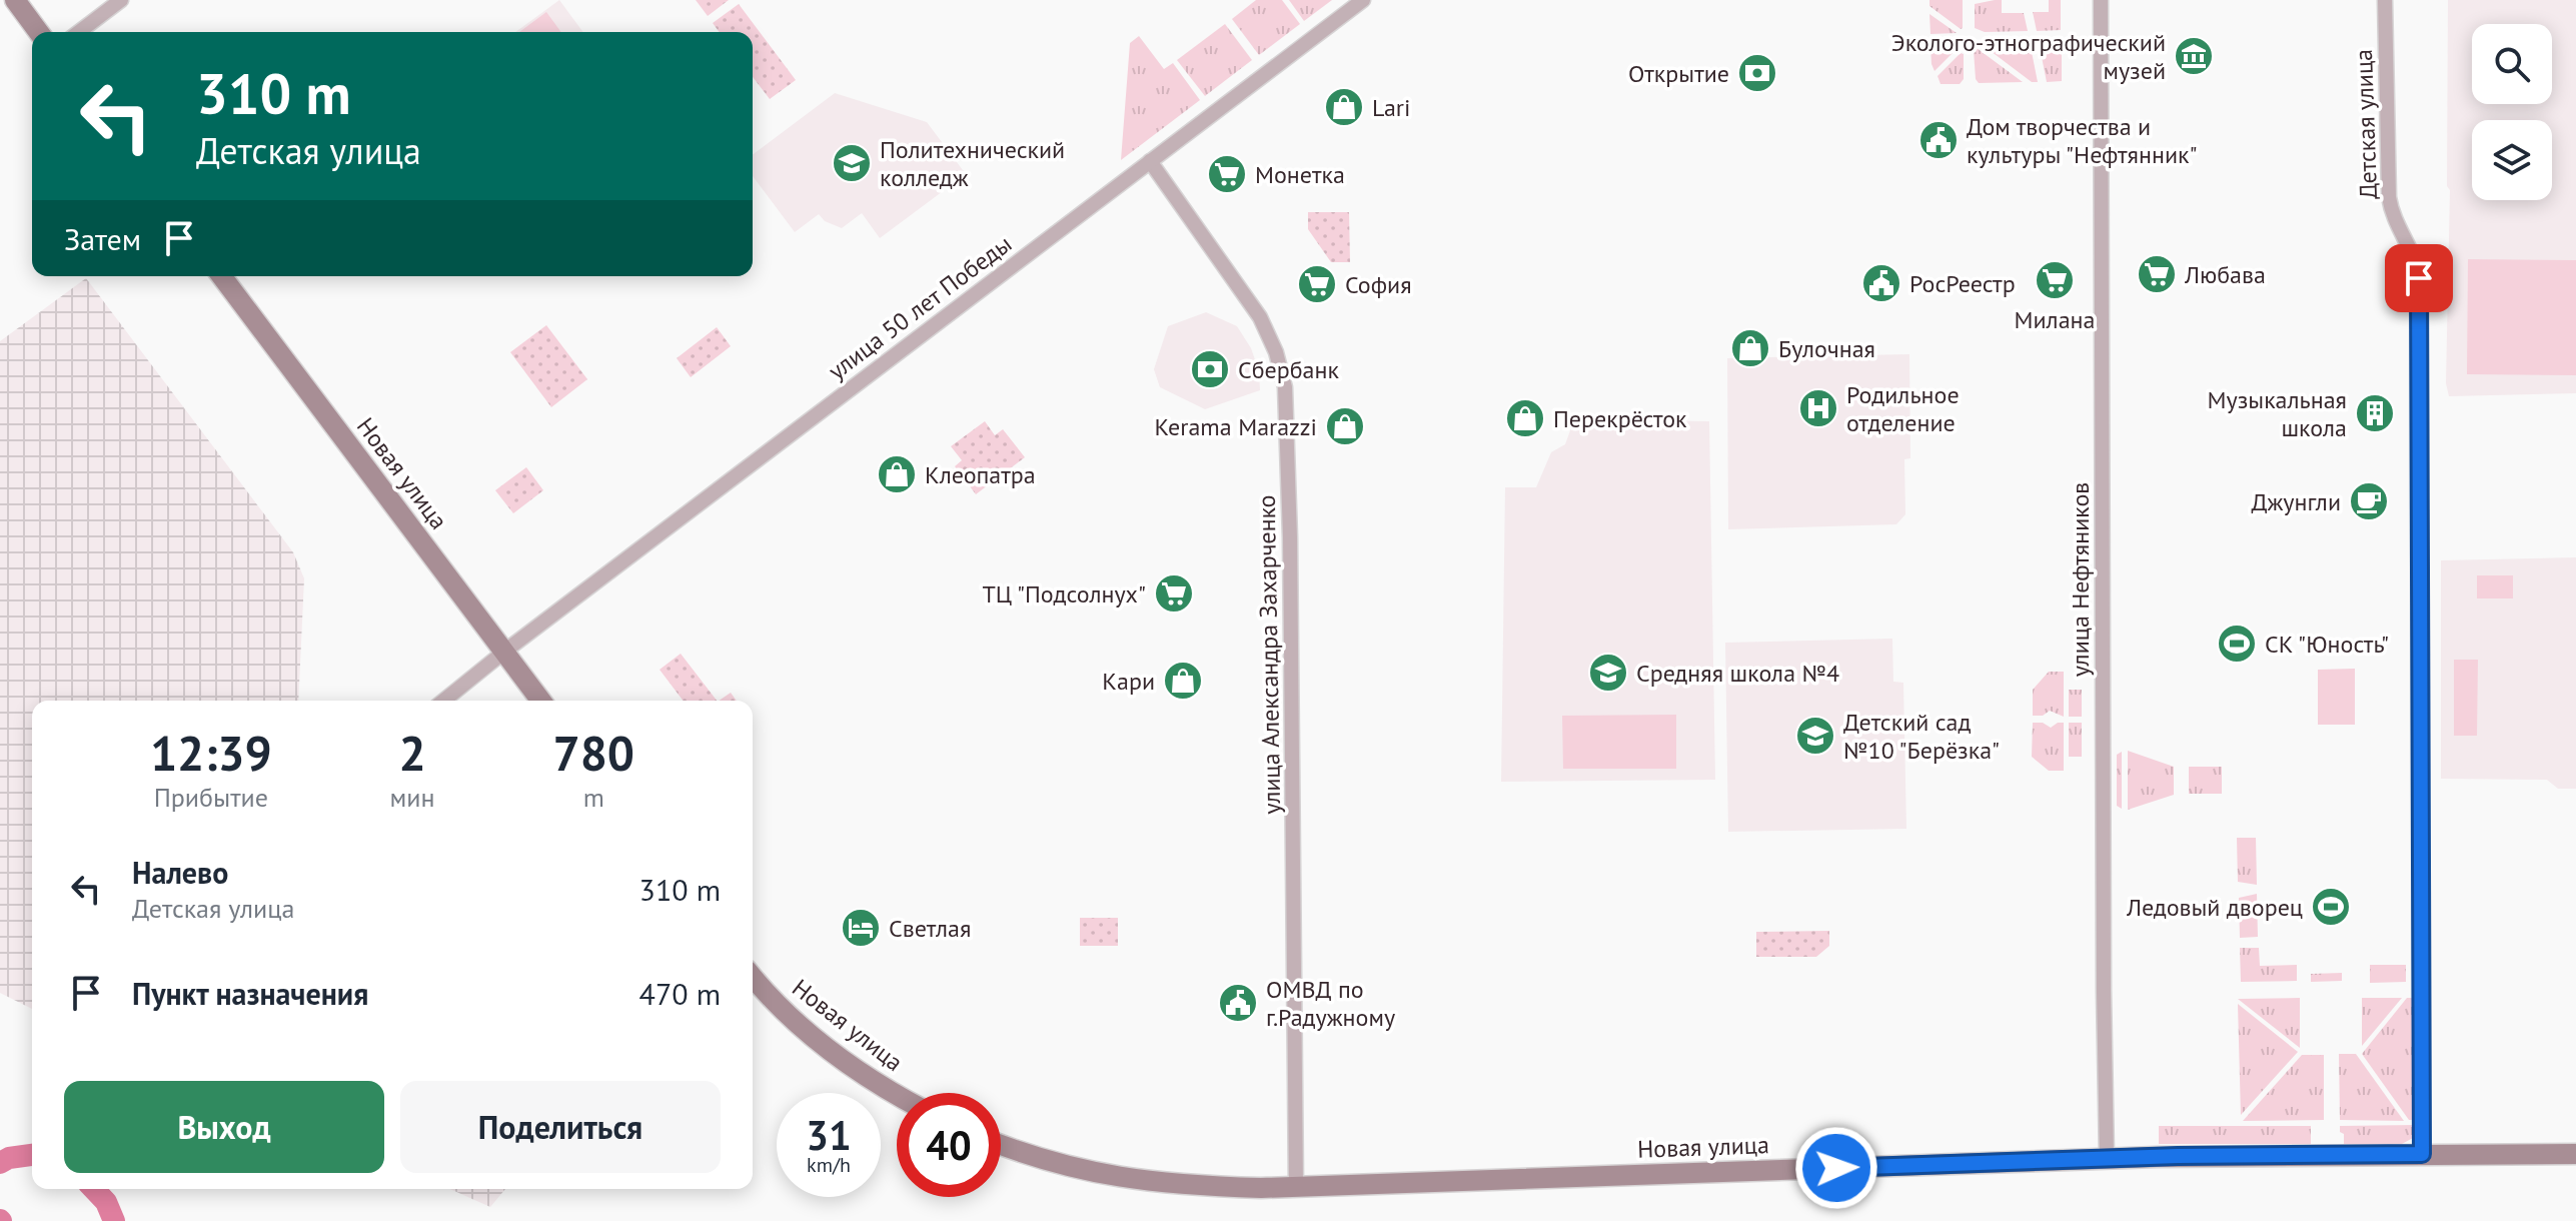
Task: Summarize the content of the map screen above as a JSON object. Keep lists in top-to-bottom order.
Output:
{
  "streets": {
    "street": [
      "Детская улица",
      "улица 50 лет Победы",
      "Новая улица",
      "улица Нефтяников",
      "улица Александра Захарченко"
    ]
  },
  "crossings": [
    ["Детская улица", "Новая улица"],
    ["улица 50 лет Победы", "Новая улица"],
    ["улица 50 лет Победы", "улица Александра Захарченко"],
    ["Новая улица", "улица Нефтяников"],
    ["Новая улица", "улица Александра Захарченко"]
  ],
  "places": {
    "museum": ["Эколого-этнографический музей"],
    "bank": ["Открытие", "Сбербанк"],
    "shop": [
      "Lari",
      "Булочная",
      "Перекрёсток",
      "Kerama Marazzi",
      "Клеопатра",
      "Кари"
    ],
    "public building": ["Дом творчества и культуры \"Нефтянник\"", "РосРеестр", "ОМВД по г.Радужному"],
    "school or university": ["Политехнический колледж", "Средняя школа №4", "Детский сад №10 \"Берёзка\""],
    "supermarket": [
      "Монетка",
      "Любава",
      "Милана",
      "София",
      "ТЦ \"Подсолнух\""
    ],
    "hospital": ["Родильное отделение"],
    "building": ["Музыкальная школа"],
    "cafe": ["Джунгли"],
    "sports": ["СК \"Юность\"", "Ледовый дворец"],
    "hotel": ["Светлая"]
  },
  "page": {
    "turn": ["310 m", "Детская улица"],
    "then": "Затем",
    "eta": [
      "12:39",
      "Прибытие",
      "2",
      "мин",
      "780",
      "m"
    ],
    "list": [
      {
        "name": "Налево",
        "note": "Детская улица",
        "value": "310 m"
      },
      {
        "name": "Пункт назначения",
        "value": "470 m"
      }
    ],
    "buttons": ["Выход", "Поделиться"],
    "speed": "31 km/h",
    "limit": "40"
  }
}
